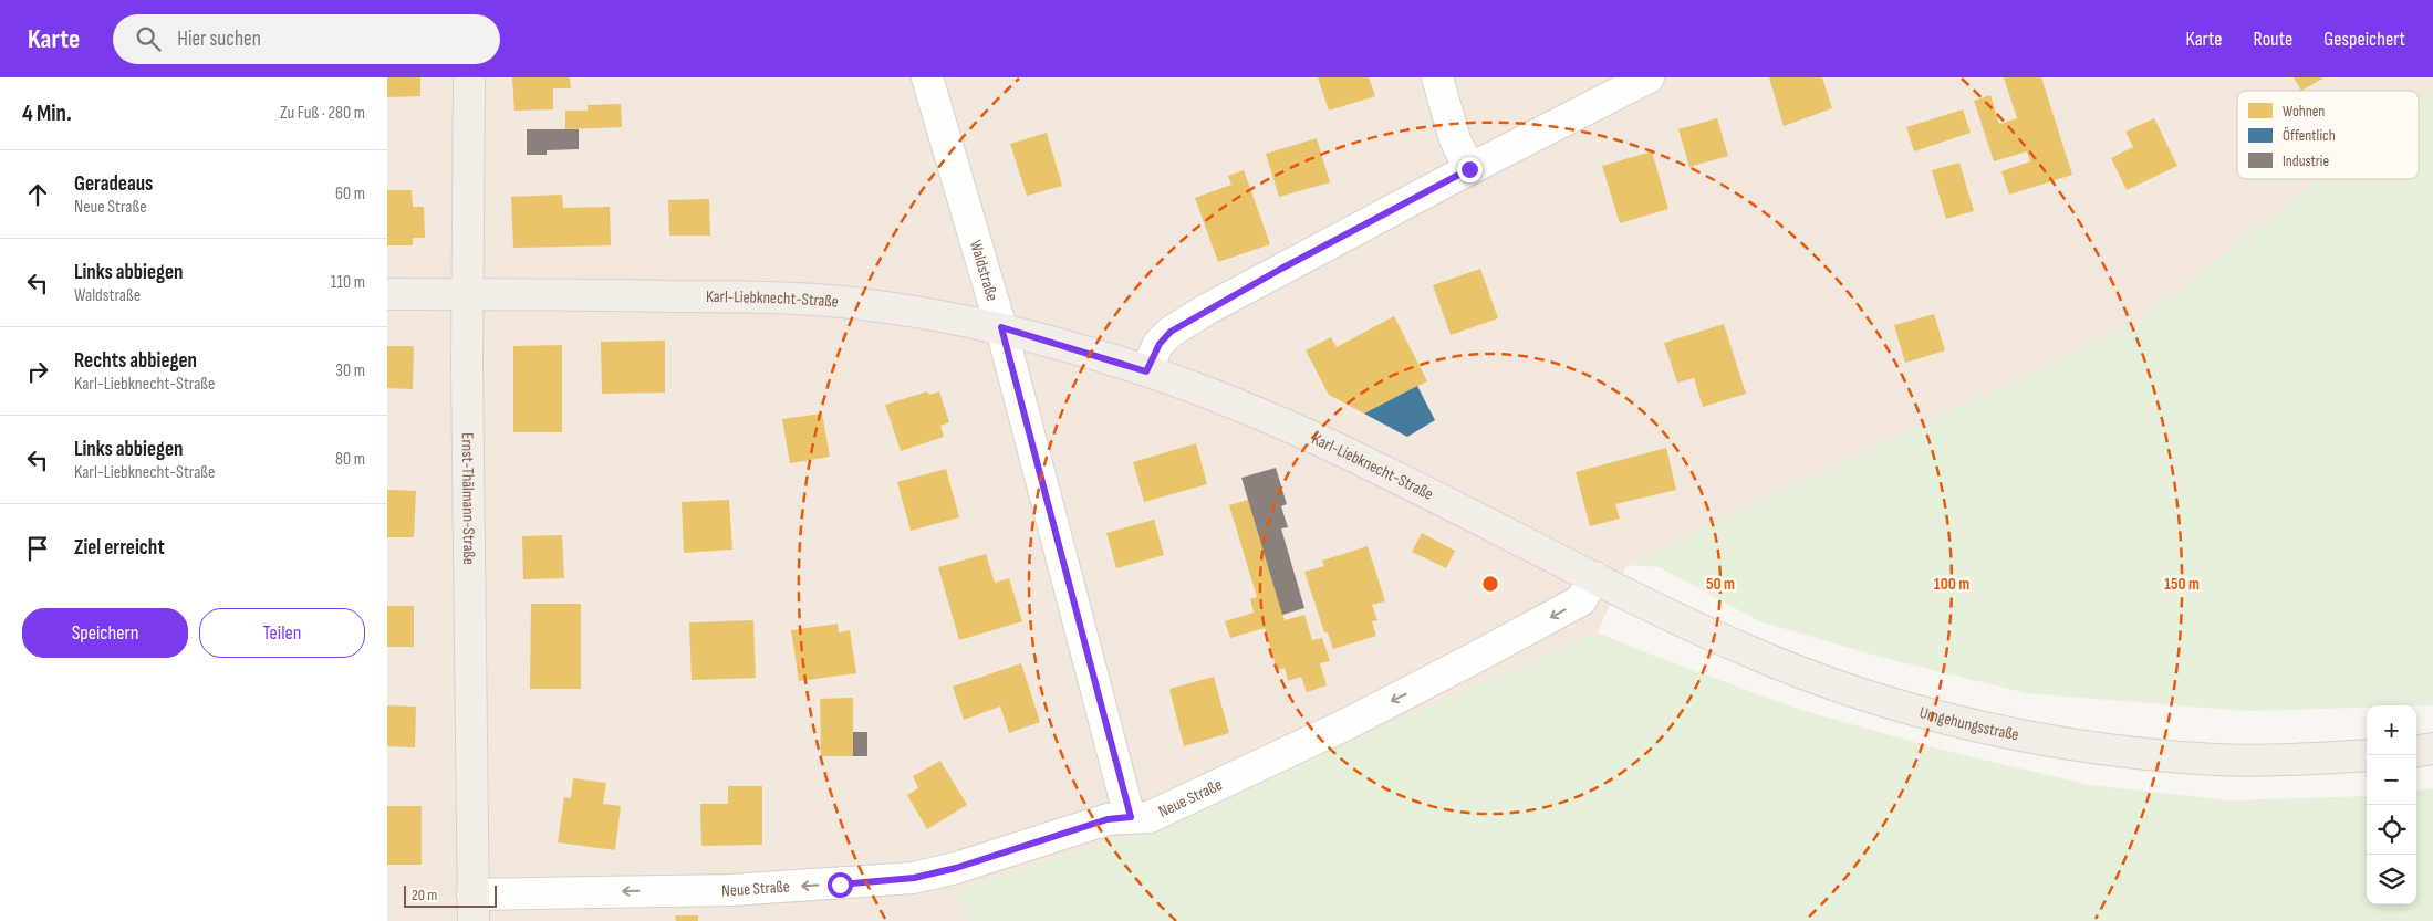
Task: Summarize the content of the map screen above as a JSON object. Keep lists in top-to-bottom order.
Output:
{
  "streets": {
    "main road": ["Karl-Liebknecht-Straße", "Ernst-Thälmann-Straße", "Umgehungsstraße"],
    "street": ["Waldstraße", "Neue Straße"]
  },
  "crossings": [
    ["Waldstraße", "Karl-Liebknecht-Straße"],
    ["Waldstraße", "Neue Straße"],
    ["Karl-Liebknecht-Straße", "Ernst-Thälmann-Straße"],
    ["Karl-Liebknecht-Straße", "Umgehungsstraße"],
    ["Karl-Liebknecht-Straße", "Neue Straße"],
    ["Ernst-Thälmann-Straße", "Neue Straße"],
    ["Umgehungsstraße", "Neue Straße"]
  ],
  "one_way": ["Neue Straße"],
  "legend": ["Wohnen", "Öffentlich", "Industrie"],
  "scale_bar": "20 m",
  "page": {
    "header": "Karte",
    "search": "Hier suchen",
    "nav": ["Karte", "Route", "Gespeichert"],
    "heading": ["4 Min.", "Zu Fuß · 280 m"],
    "list": [
      ["Geradeaus", "Neue Straße", "60 m"],
      ["Links abbiegen", "Waldstraße", "110 m"],
      ["Rechts abbiegen", "Karl-Liebknecht-Straße", "30 m"],
      ["Links abbiegen", "Karl-Liebknecht-Straße", "80 m"],
      "Ziel erreicht"
    ],
    "buttons": ["Speichern", "Teilen"],
    "map_buttons": ["+", "−"],
    "scale": "20 m"
  },
  "rings": ["50 m", "100 m", "150 m"]
}
